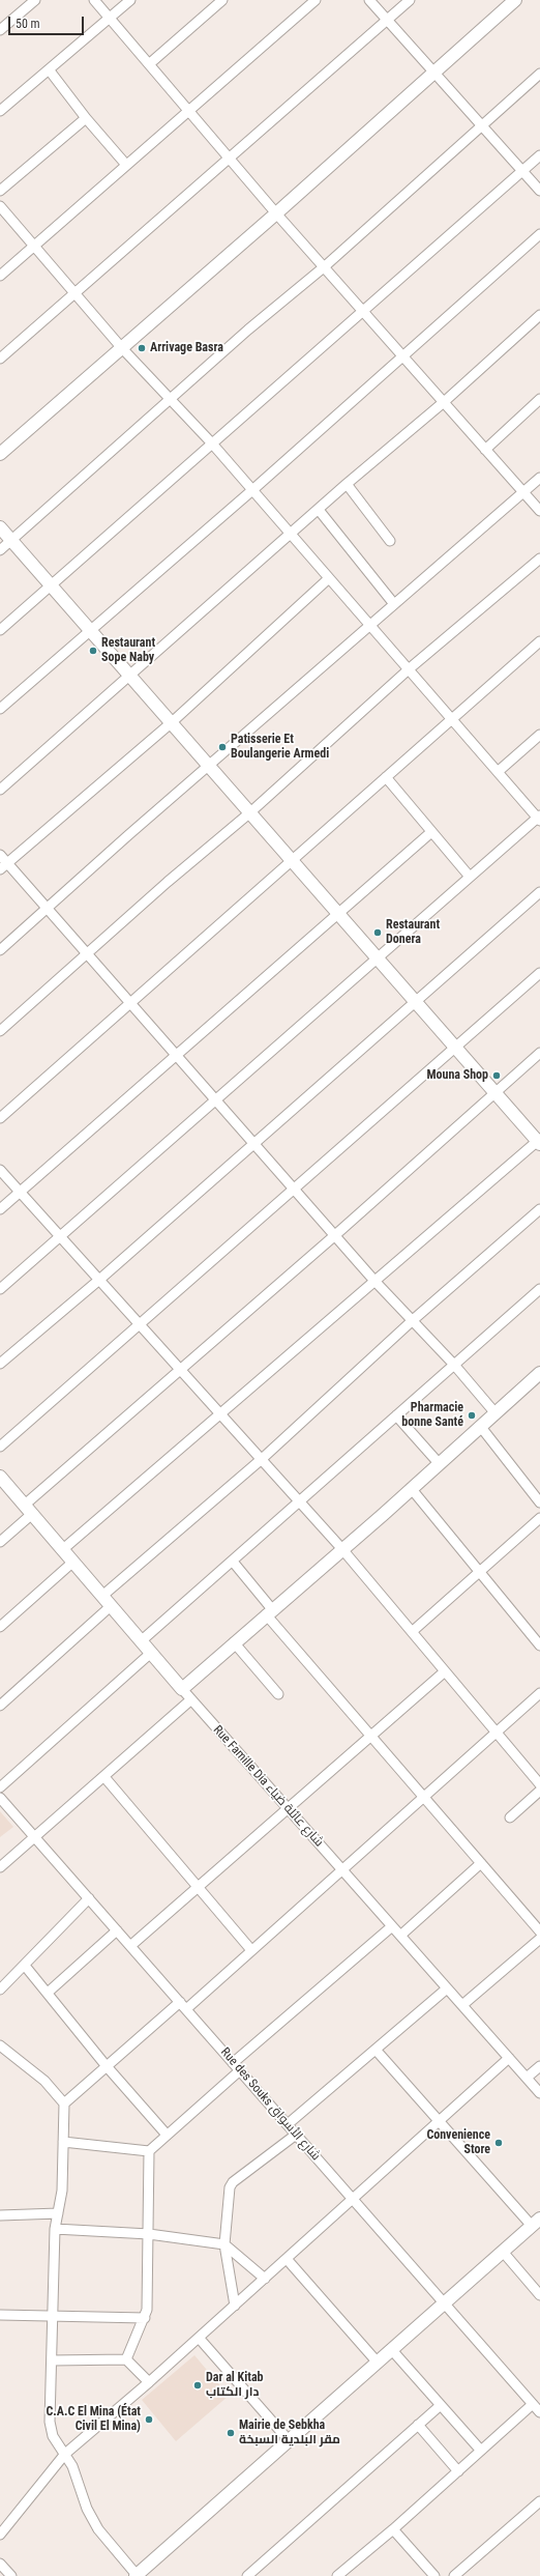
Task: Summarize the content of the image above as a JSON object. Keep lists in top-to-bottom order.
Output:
{
  "streets": {
    "street": ["Rue Famille Dia شارع عائلة ضياء", "Rue des Souks شارع الأسواق"]
  },
  "places": [
    "Arrivage Basra",
    "Restaurant Sope Naby",
    "Patisserie Et Boulangerie Armedi",
    "Restaurant Donera",
    "Mouna Shop",
    "Pharmacie bonne Santé",
    "Convenience Store",
    "Dar al Kitab دار الكتاب",
    "C.A.C El Mina (État Civil El Mina)",
    "Mairie de Sebkha مقر البلدية السبخة"
  ],
  "scale_bar": "50 m"
}
